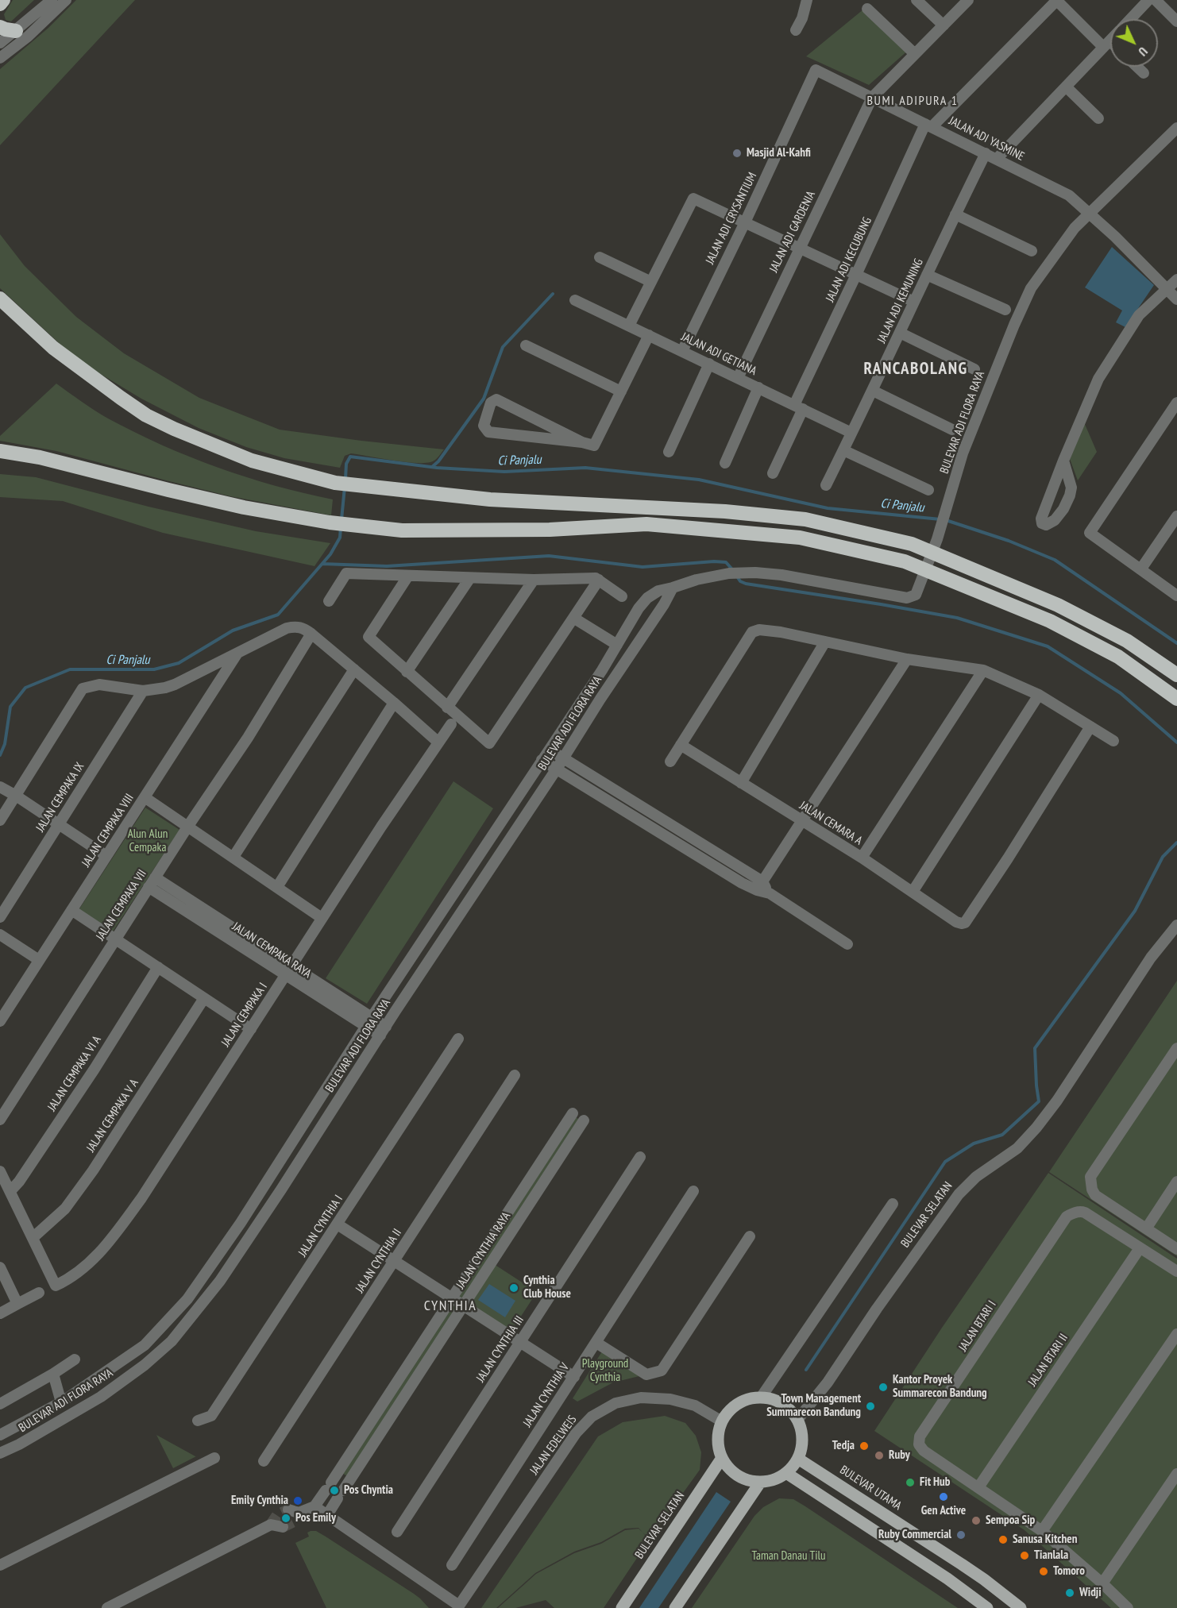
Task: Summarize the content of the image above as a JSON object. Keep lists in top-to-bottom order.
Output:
{
  "streets": {
    "main road": ["BULEVAR SELATAN", "BULEVAR UTAMA"],
    "street": [
      "JALAN ADI YASMINE",
      "JALAN ADI CRYSANTIUM",
      "JALAN ADI GARDENIA",
      "JALAN ADI KECUBUNG",
      "JALAN ADI KEMUNING",
      "JALAN ADI GETIANA",
      "BULEVAR ADI FLORA RAYA",
      "JALAN CEMPAKA IX",
      "JALAN CEMARA A",
      "JALAN CEMPAKA VIII",
      "JALAN CEMPAKA VII",
      "JALAN CEMPAKA RAYA",
      "JALAN CEMPAKA I",
      "JALAN CEMPAKA VI A",
      "JALAN CEMPAKA V A",
      "JALAN CYNTHIA I",
      "JALAN CYNTHIA RAYA",
      "JALAN CYNTHIA II",
      "JALAN BTARI I",
      "JALAN CYNTHIA III",
      "JALAN BTARI II",
      "JALAN CYNTHIA V",
      "JALAN EDELWEIS"
    ]
  },
  "crossings": [
    ["JALAN ADI YASMINE", "JALAN ADI CRYSANTIUM"],
    ["JALAN ADI YASMINE", "JALAN ADI GARDENIA"],
    ["JALAN ADI YASMINE", "JALAN ADI KECUBUNG"],
    ["JALAN ADI YASMINE", "JALAN ADI KEMUNING"],
    ["JALAN ADI YASMINE", "BULEVAR ADI FLORA RAYA"],
    ["JALAN ADI CRYSANTIUM", "JALAN ADI GETIANA"],
    ["JALAN ADI GARDENIA", "JALAN ADI GETIANA"],
    ["JALAN ADI KECUBUNG", "JALAN ADI GETIANA"],
    ["JALAN ADI KEMUNING", "JALAN ADI GETIANA"],
    ["BULEVAR ADI FLORA RAYA", "JALAN CEMPAKA RAYA"],
    ["JALAN CEMPAKA VII", "JALAN CEMPAKA RAYA"],
    ["JALAN CEMPAKA RAYA", "JALAN CEMPAKA I"],
    ["JALAN CEMPAKA I", "JALAN CEMPAKA V A"],
    ["BULEVAR SELATAN", "JALAN EDELWEIS"],
    ["BULEVAR SELATAN", "BULEVAR UTAMA"],
    ["JALAN CYNTHIA RAYA", "JALAN EDELWEIS"],
    ["JALAN BTARI I", "JALAN BTARI II"],
    ["JALAN EDELWEIS", "BULEVAR UTAMA"]
  ],
  "districts": ["BUMI ADIPURA 1", "RANCABOLANG", "CYNTHIA"],
  "water": ["Ci Panjalu"],
  "parks": ["Alun Alun Cempaka", "Playground Cynthia", "Taman Danau Tilu"],
  "places": [
    "Masjid Al-Kahfi",
    "Cynthia Club House",
    "Kantor Proyek Summarecon Bandung",
    "Town Management Summarecon Bandung",
    "Tedja",
    "Ruby",
    "Fit Hub",
    "Pos Chyntia",
    "Gen Active",
    "Emily Cynthia",
    "Pos Emily",
    "Sempoa Sip",
    "Ruby Commercial",
    "Sanusa Kitchen",
    "Tianlala",
    "Tomoro",
    "Widji"
  ],
  "north": "bottom right"
}
